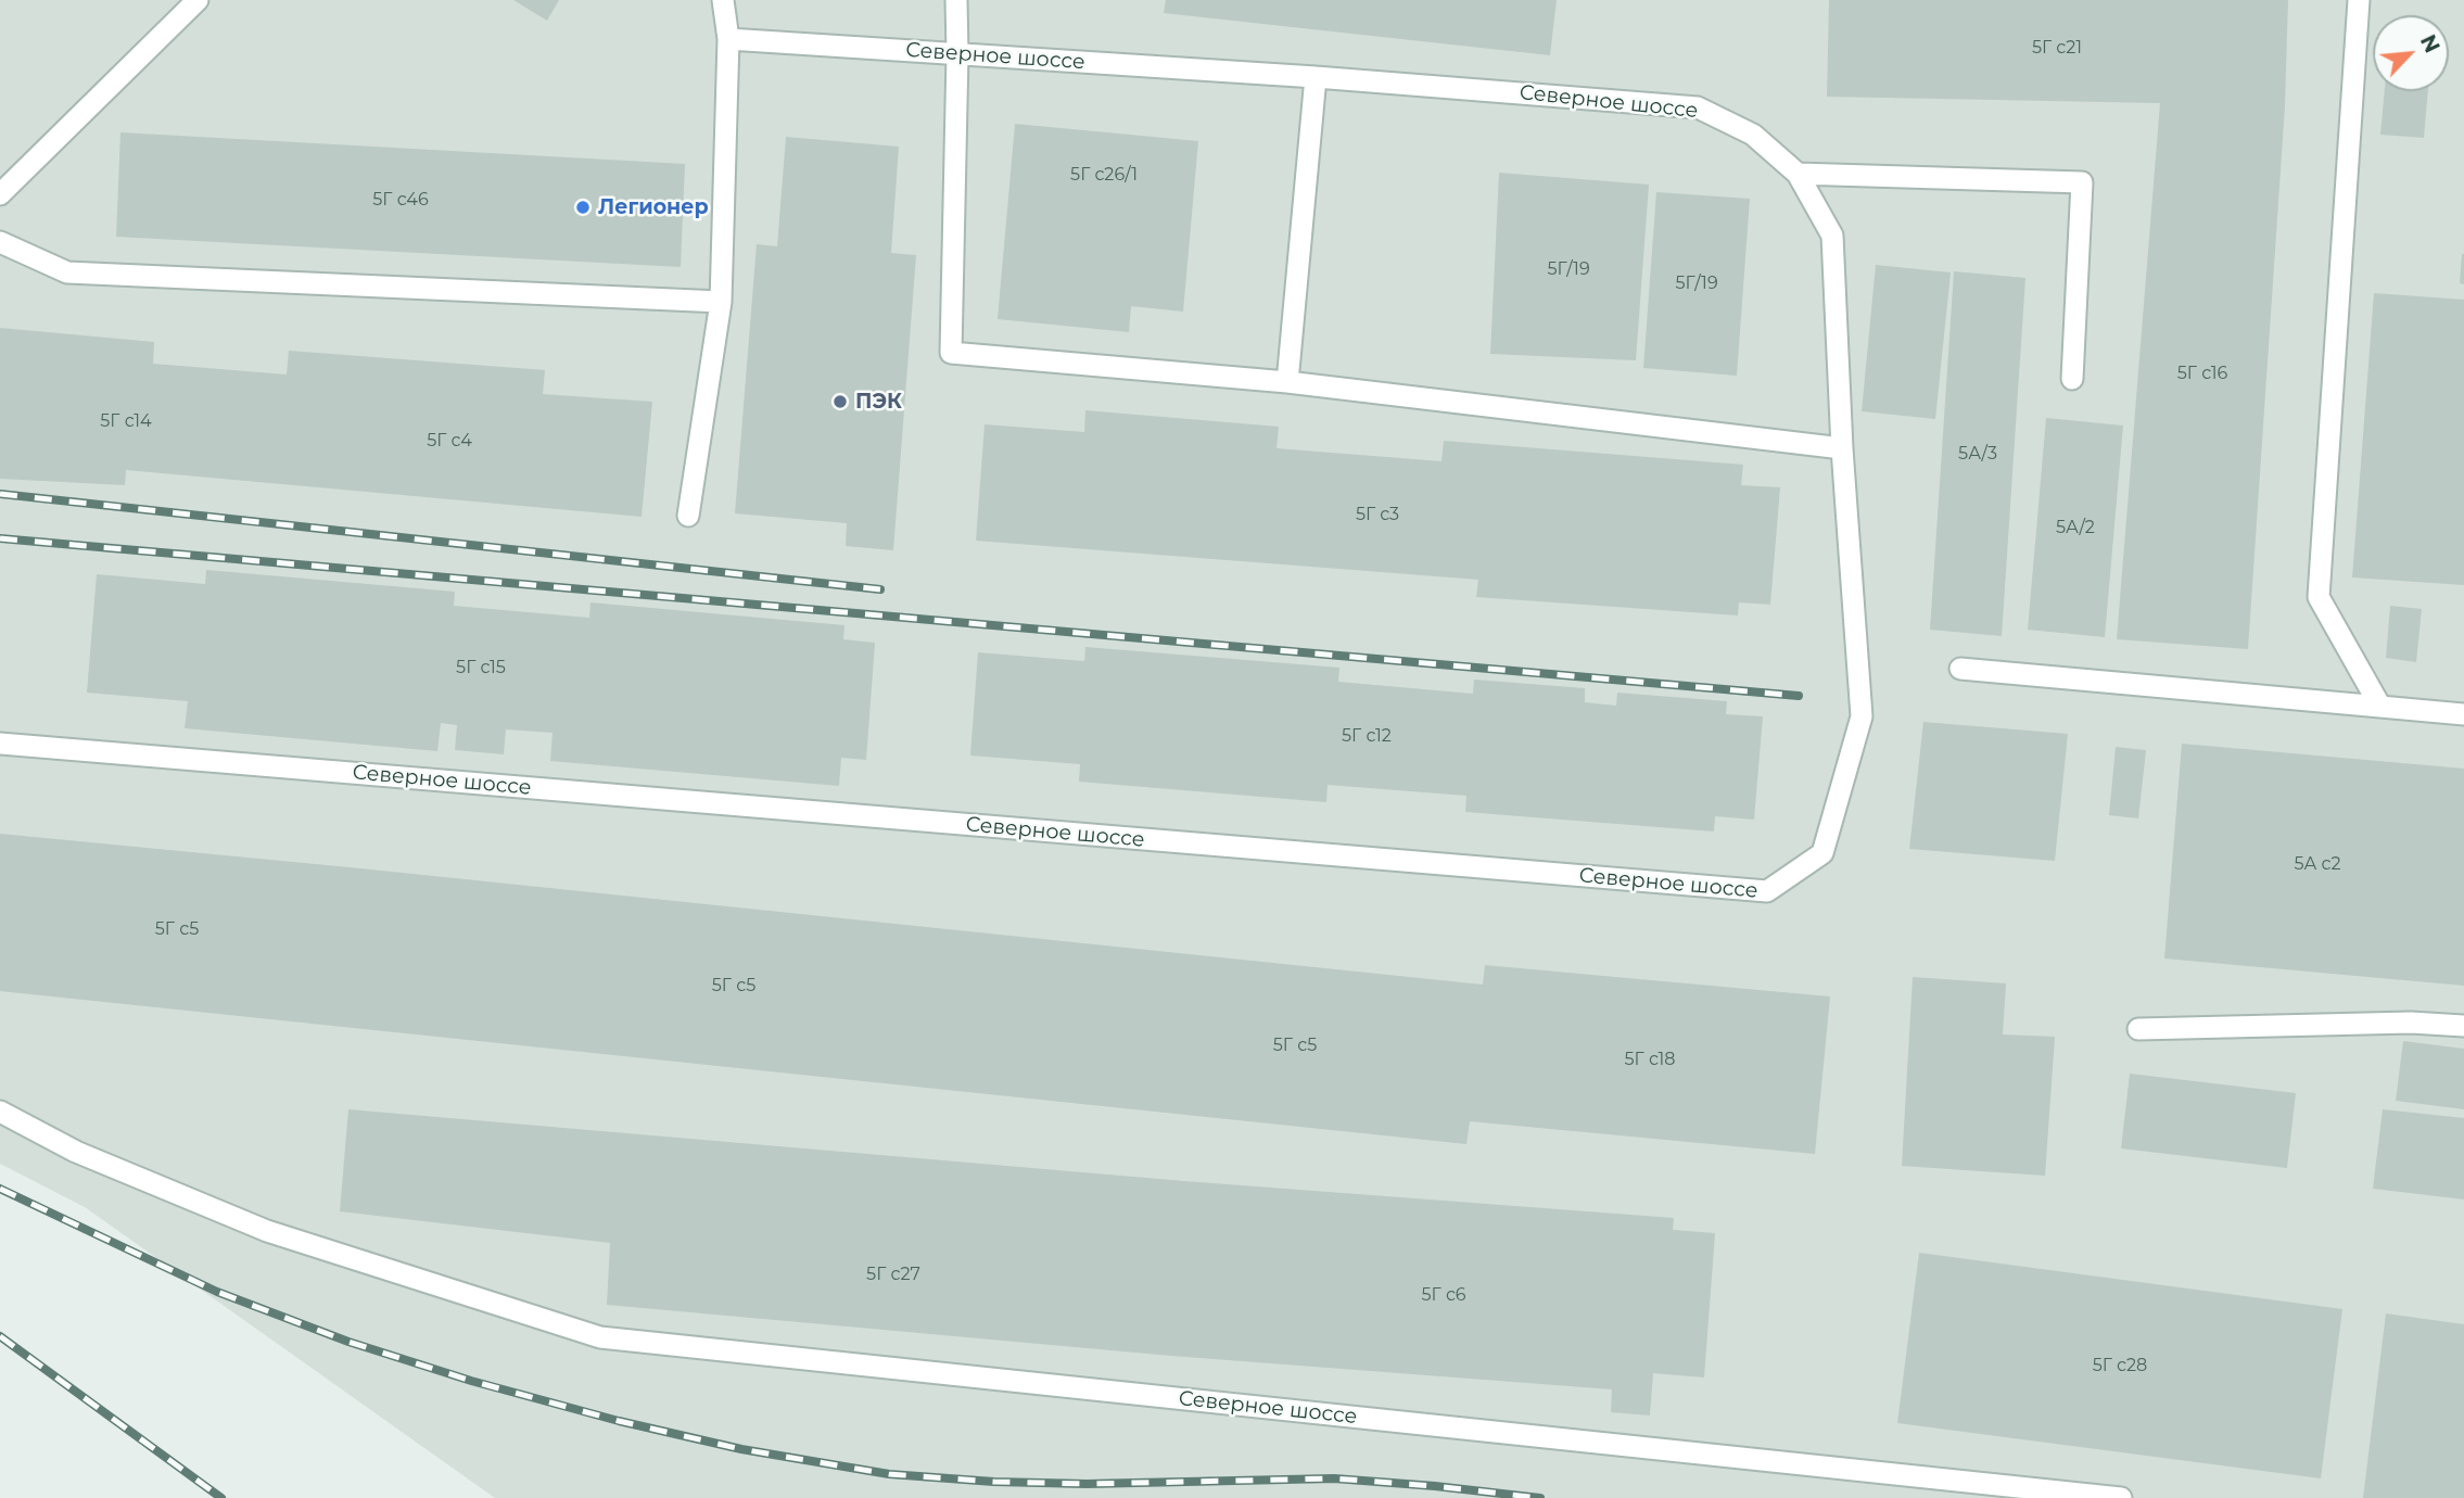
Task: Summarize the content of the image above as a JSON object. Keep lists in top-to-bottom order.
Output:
{
  "streets": {
    "lane": ["Северное шоссе"]
  },
  "places": ["Легионер", "ПЭК"],
  "house_numbers": [
    "5Г с21",
    "5Г с26/1",
    "5Г с46",
    "5Г/19",
    "5Г/19",
    "5Г с16",
    "5Г с14",
    "5Г с4",
    "5А/3",
    "5Г с3",
    "5А/2",
    "5Г с15",
    "5Г с12",
    "5А с2",
    "5Г с5",
    "5Г с5",
    "5Г с5",
    "5Г с18",
    "5Г с27",
    "5Г с6",
    "5Г с28"
  ],
  "north": "top right"
}
